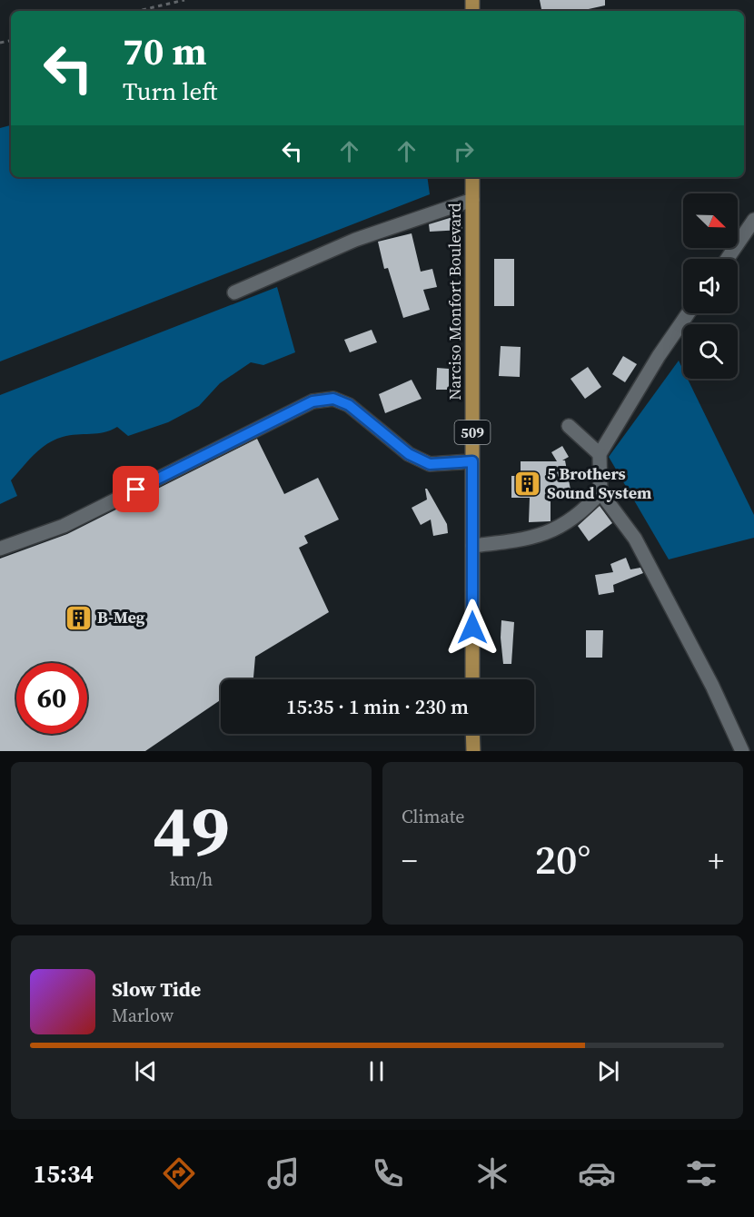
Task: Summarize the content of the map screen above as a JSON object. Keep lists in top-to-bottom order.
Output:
{
  "streets": {
    "main road": ["Narciso Monfort Boulevard", "509"]
  },
  "places": {
    "building": ["5 Brothers Sound System", "B-Meg"]
  },
  "north": "bottom right",
  "page": {
    "turn": ["70 m", "Turn left"],
    "limit": "60",
    "trip": "15:35 · 1 min · 230 m",
    "tile": [
      ["49", "km/h"],
      "Climate"
    ],
    "heat": ["−", "20°", "+"],
    "song": ["Slow Tide", "Marlow"],
    "tabs": "15:34"
  }
}
